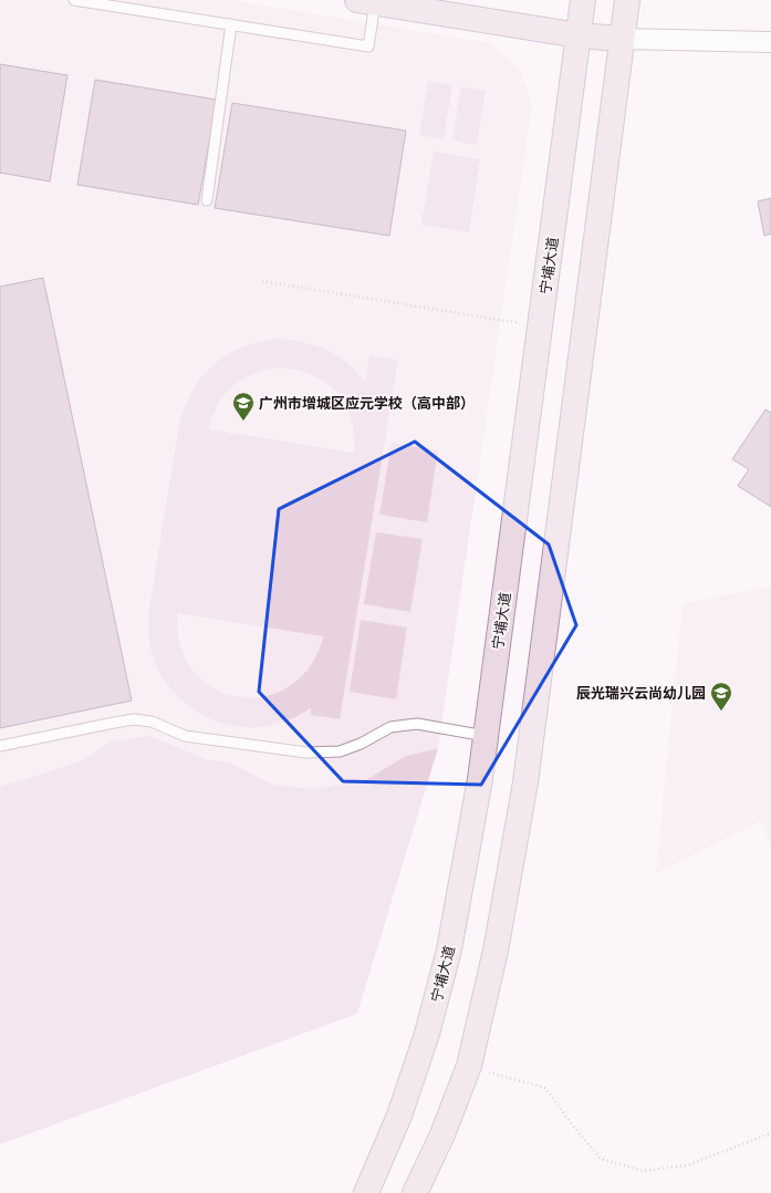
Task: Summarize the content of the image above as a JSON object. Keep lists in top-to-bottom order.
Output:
{
  "streets": {
    "main road": ["宁埔大道"]
  },
  "places": {
    "school or university": ["广州市增城区应元学校（高中部）", "辰光瑞兴云尚幼儿园"]
  }
}
